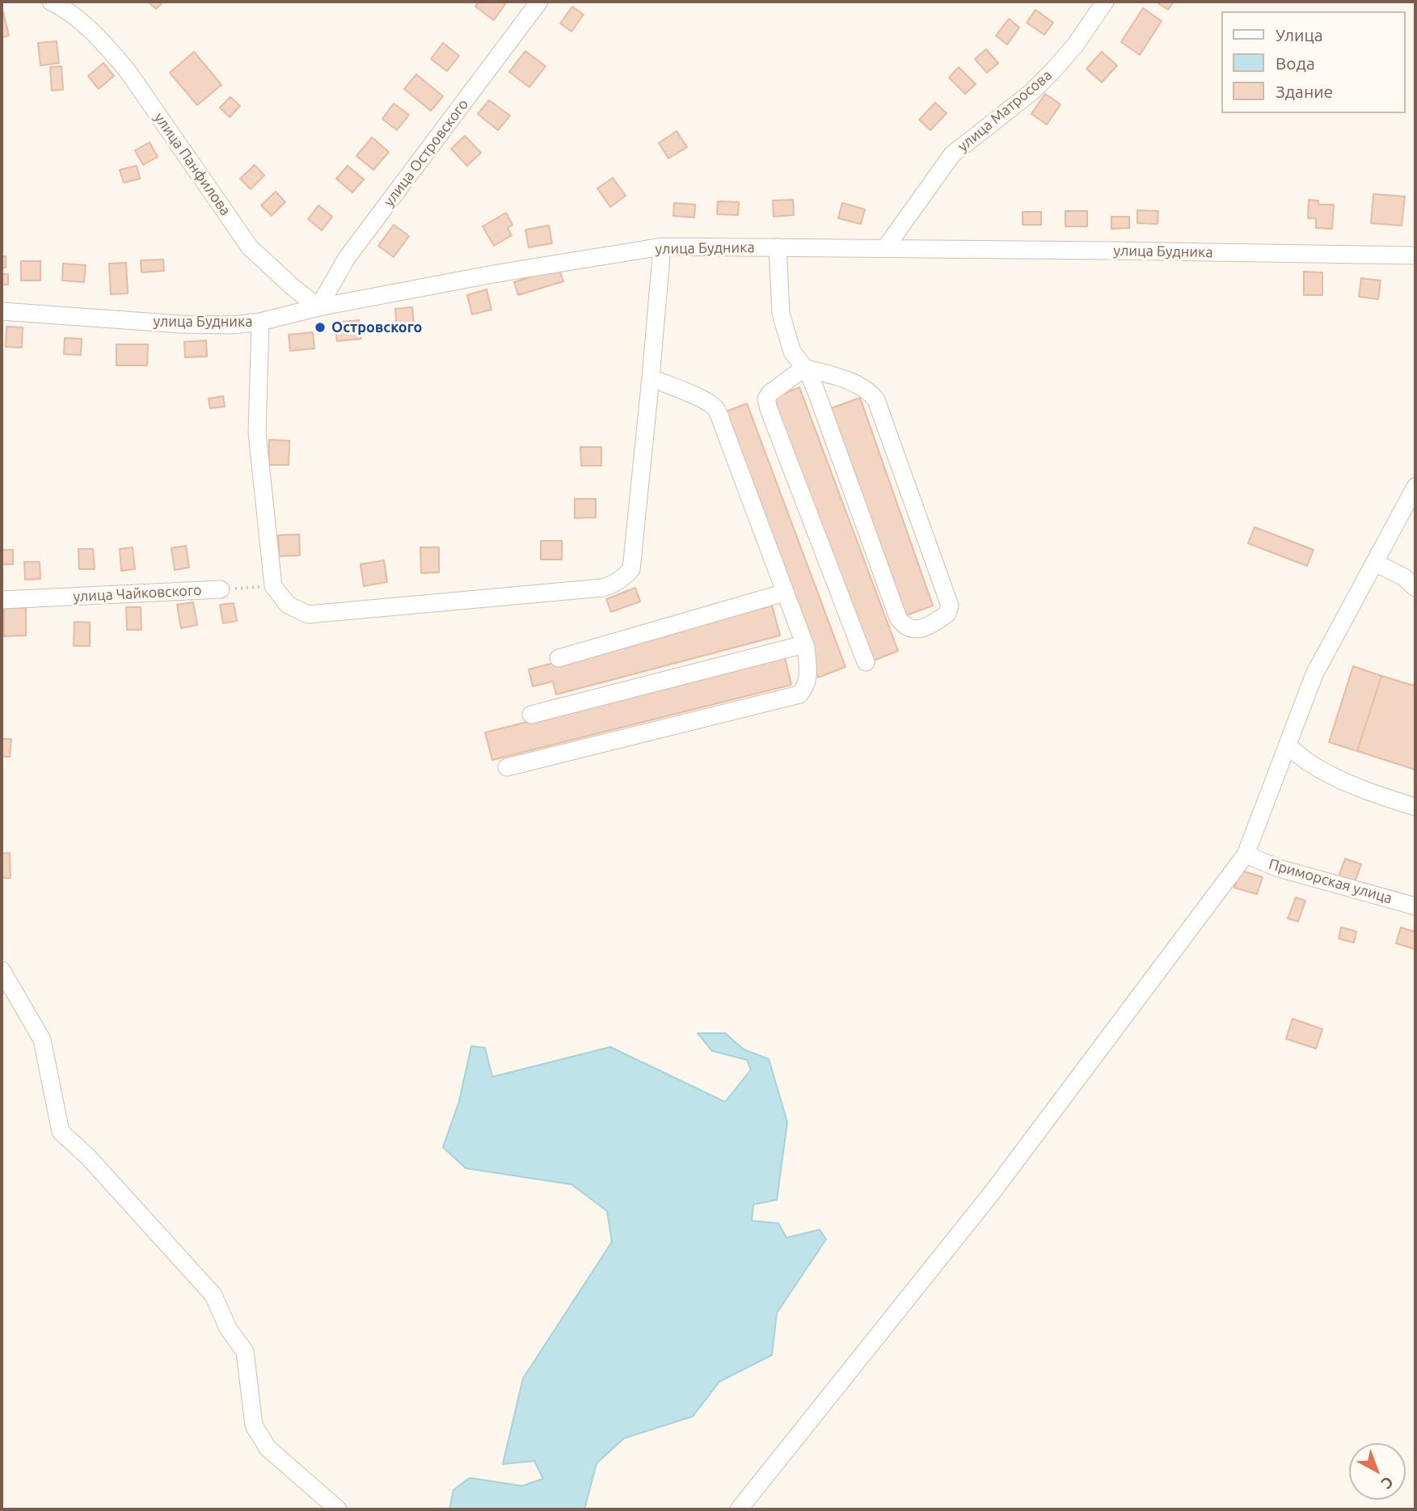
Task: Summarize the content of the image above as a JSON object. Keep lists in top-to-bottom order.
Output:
{
  "streets": {
    "street": [
      "улица Матросова",
      "улица Островского",
      "улица Панфилова",
      "улица Будника",
      "улица Чайковского",
      "Приморская улица"
    ]
  },
  "crossings": [
    ["улица Матросова", "улица Будника"],
    ["улица Островского", "улица Панфилова"],
    ["улица Островского", "улица Будника"],
    ["улица Панфилова", "улица Будника"]
  ],
  "places": ["Островского"],
  "legend": ["Улица", "Вода", "Здание"],
  "north": "bottom right"
}
